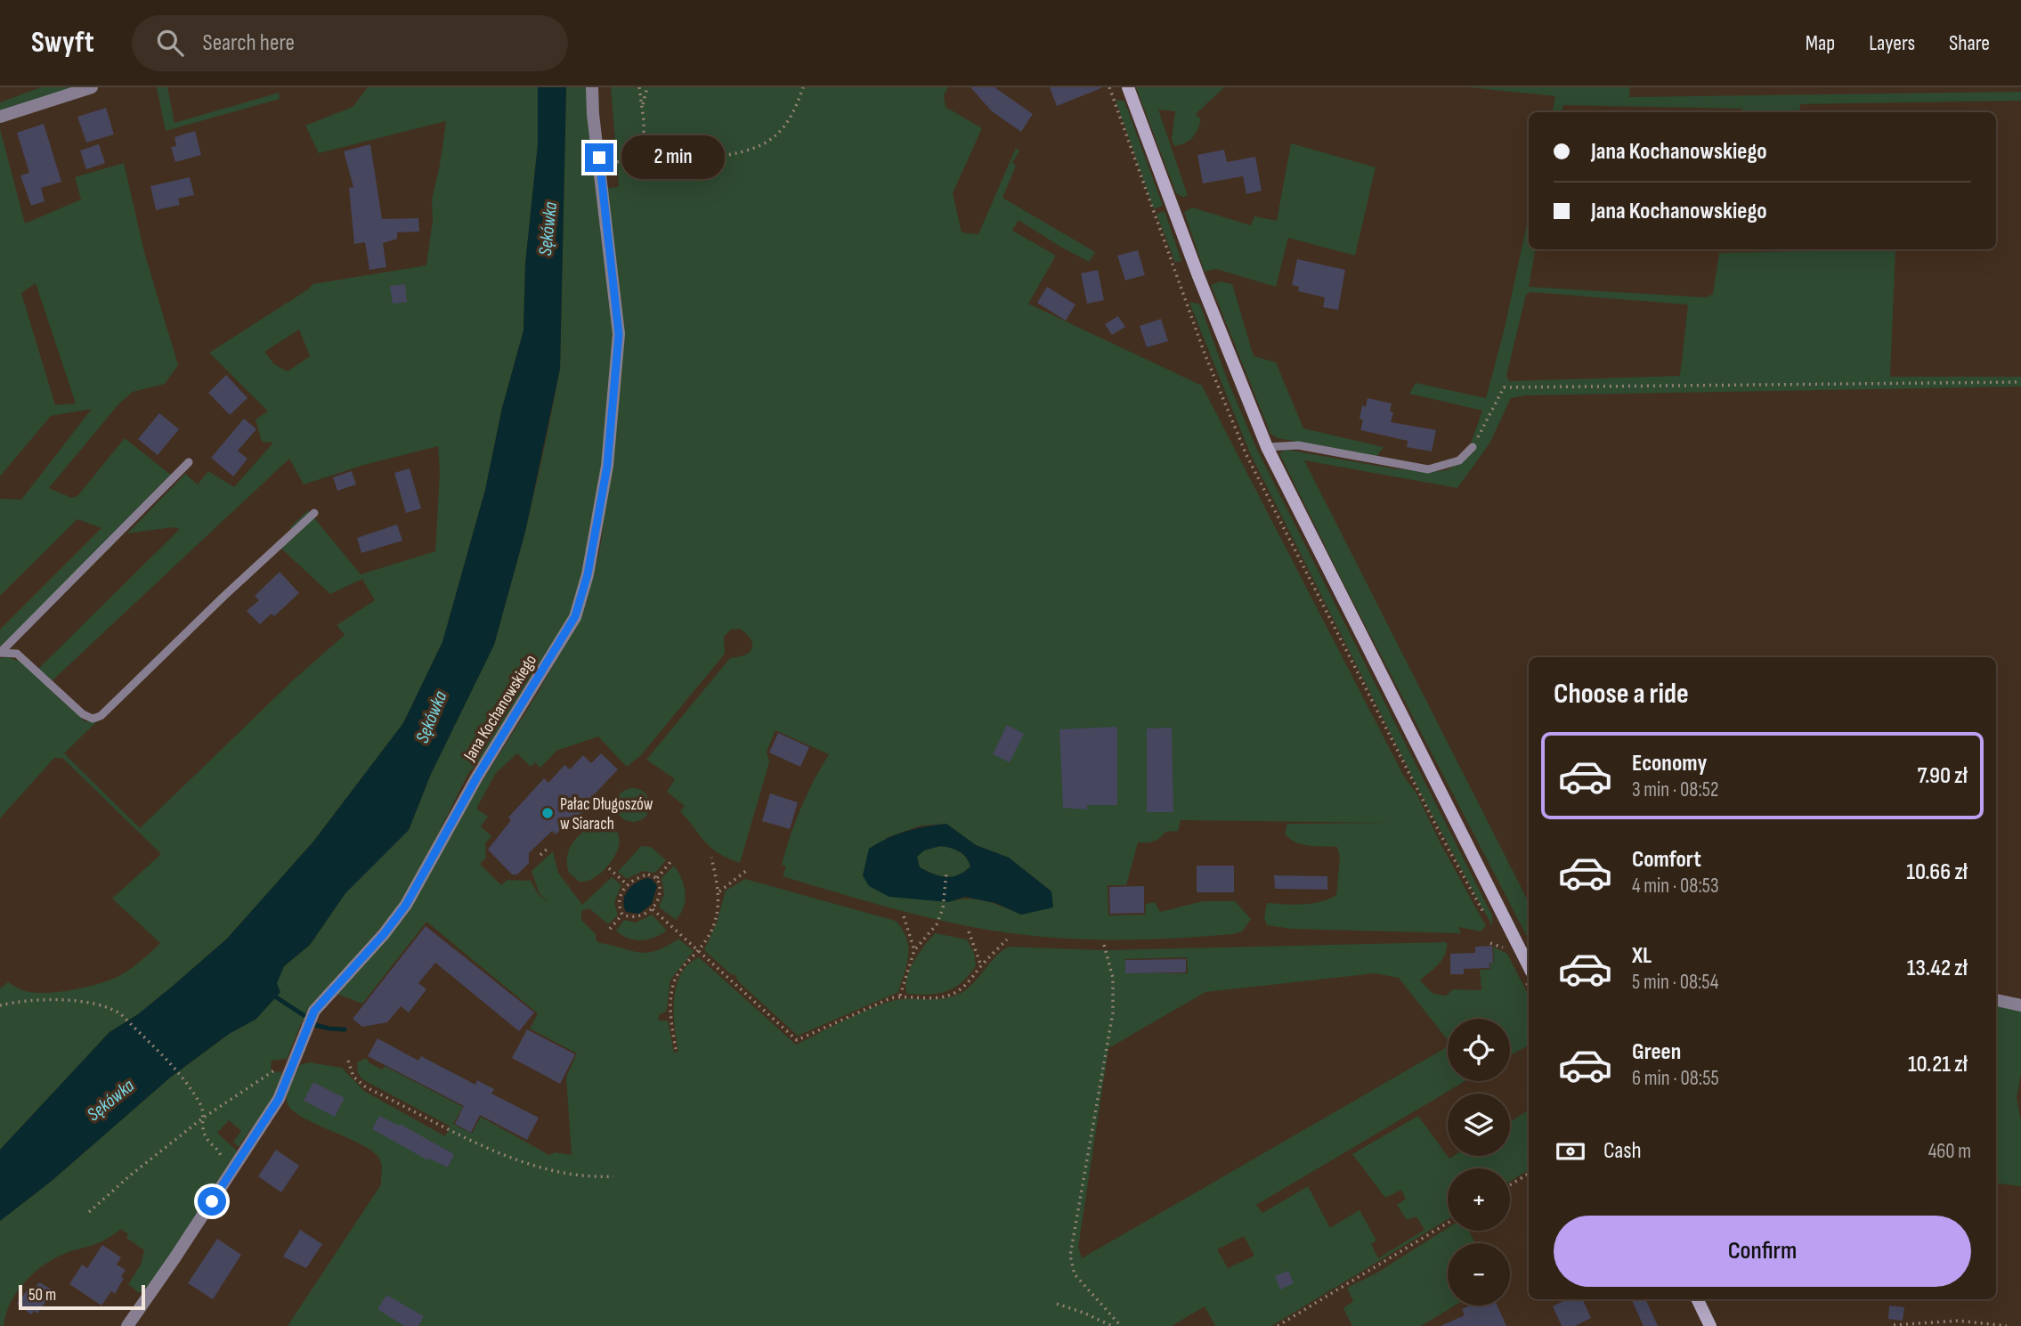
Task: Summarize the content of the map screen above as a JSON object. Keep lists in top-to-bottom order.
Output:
{
  "streets": {
    "street": ["Jana Kochanowskiego"]
  },
  "water": ["Sękówka"],
  "places": ["Pałac Długoszów w Siarach"],
  "scale_bar": "50 m",
  "page": {
    "header": "Swyft",
    "search": "Search here",
    "nav": ["Map", "Layers", "Share"],
    "banner": ["Jana Kochanowskiego", "Jana Kochanowskiego"],
    "bubble": "2 min",
    "heading": "Choose a ride",
    "list": [
      {
        "name": "Economy",
        "note": "3 min · 08:52",
        "value": "7.90 zł"
      },
      {
        "name": "Comfort",
        "note": "4 min · 08:53",
        "value": "10.66 zł"
      },
      {
        "name": "XL",
        "note": "5 min · 08:54",
        "value": "13.42 zł"
      },
      {
        "name": "Green",
        "note": "6 min · 08:55",
        "value": "10.21 zł"
      }
    ],
    "map_buttons": ["+", "−"],
    "pay": ["Cash", "460 m"],
    "buttons": "Confirm",
    "scale": "50 m"
  }
}
